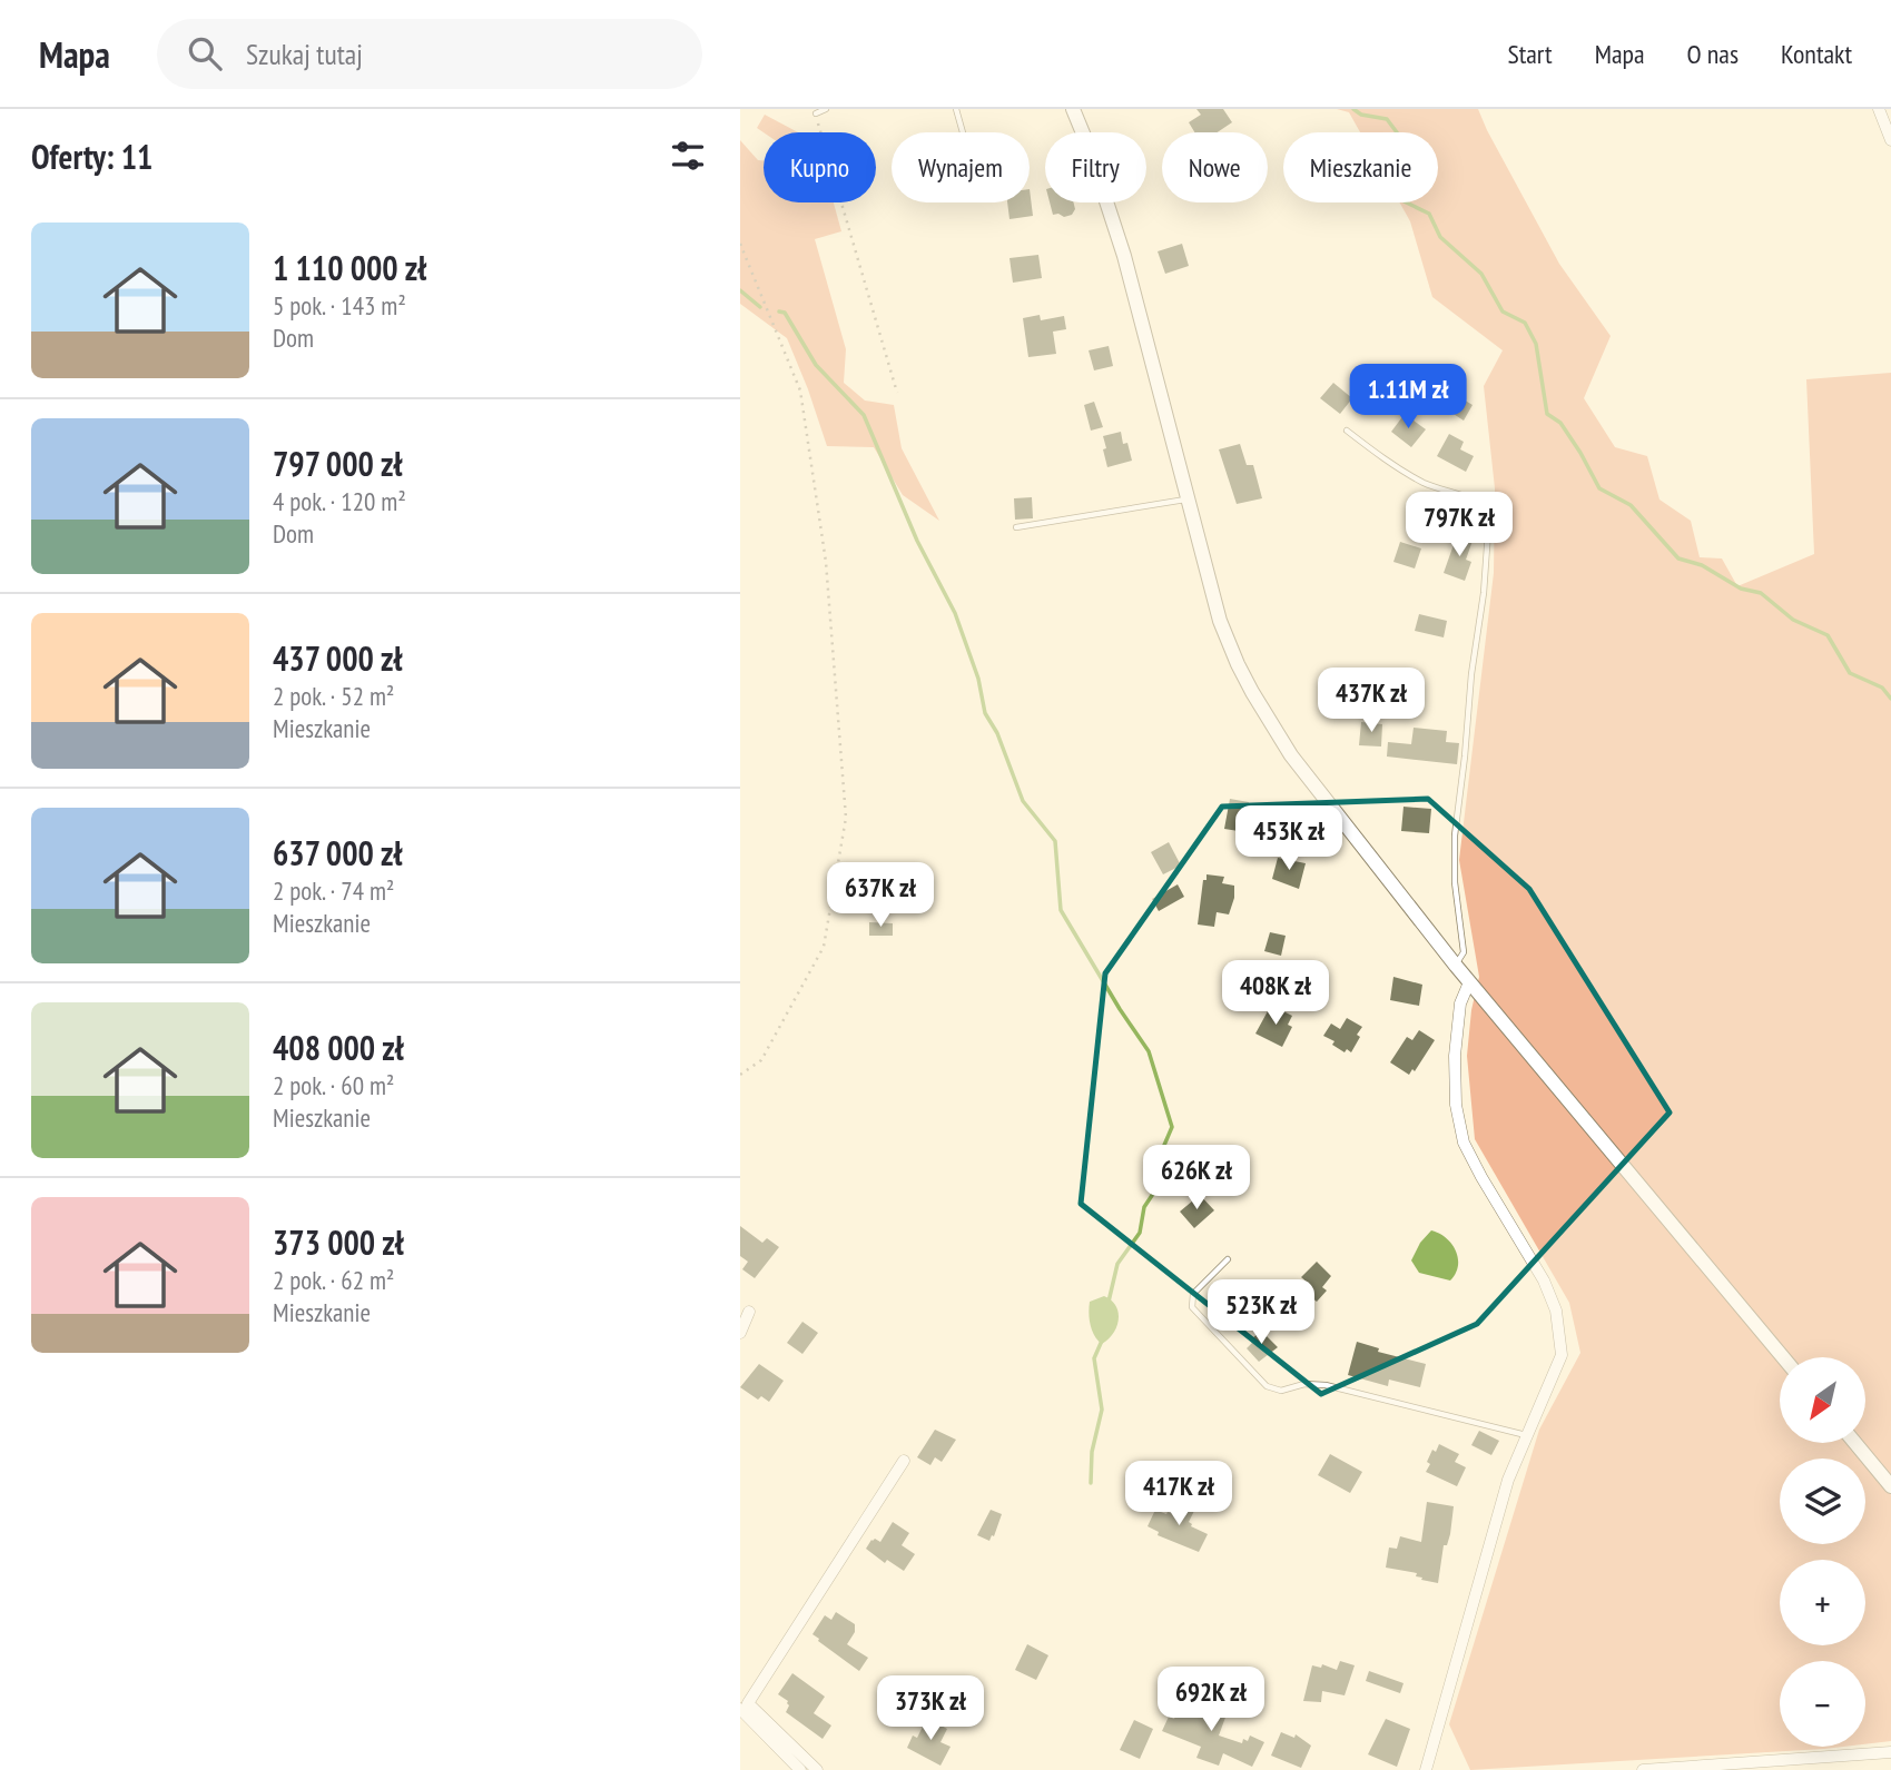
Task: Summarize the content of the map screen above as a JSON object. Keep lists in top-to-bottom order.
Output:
{
  "north": "bottom left",
  "page": {
    "header": "Mapa",
    "search": "Szukaj tutaj",
    "nav": [
      "Start",
      "Mapa",
      "O nas",
      "Kontakt"
    ],
    "heading": "Oferty: 11",
    "chip": [
      "Kupno",
      "Wynajem",
      "Filtry",
      "Nowe",
      "Mieszkanie"
    ],
    "list": [
      {
        "name": "1 110 000 zł",
        "note": "5 pok. · 143 m² · Dom"
      },
      {
        "name": "797 000 zł",
        "note": "4 pok. · 120 m² · Dom"
      },
      {
        "name": "437 000 zł",
        "note": "2 pok. · 52 m² · Mieszkanie"
      },
      {
        "name": "637 000 zł",
        "note": "2 pok. · 74 m² · Mieszkanie"
      },
      {
        "name": "408 000 zł",
        "note": "2 pok. · 60 m² · Mieszkanie"
      },
      {
        "name": "373 000 zł",
        "note": "2 pok. · 62 m² · Mieszkanie"
      }
    ],
    "price": [
      "1.11M zł",
      "797K zł",
      "437K zł",
      "453K zł",
      "637K zł",
      "408K zł",
      "626K zł",
      "523K zł",
      "417K zł",
      "692K zł",
      "373K zł"
    ],
    "map_buttons": ["+", "−"]
  }
}
